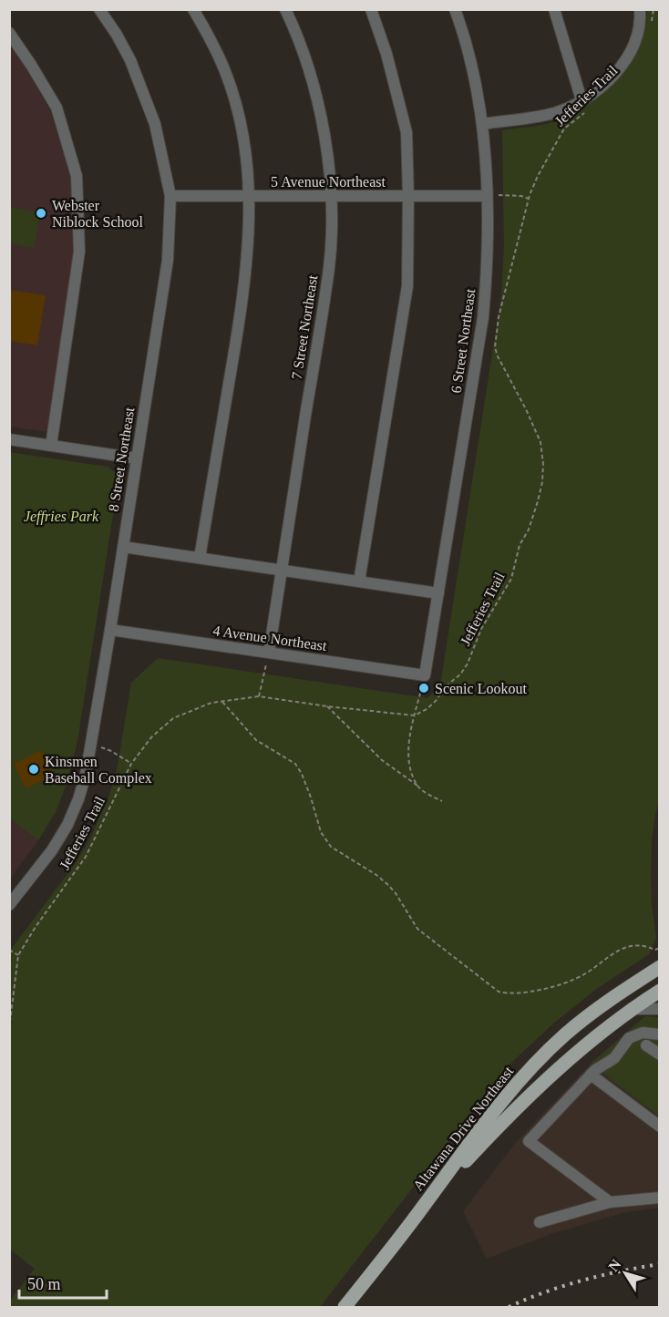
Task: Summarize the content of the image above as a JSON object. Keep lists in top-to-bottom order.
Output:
{
  "streets": {
    "main road": ["Altawana Drive Northeast"],
    "street": [
      "5 Avenue Northeast",
      "7 Street Northeast",
      "6 Street Northeast",
      "8 Street Northeast",
      "4 Avenue Northeast"
    ],
    "path": ["Jefferies Trail"]
  },
  "crossings": [
    ["5 Avenue Northeast", "7 Street Northeast"],
    ["5 Avenue Northeast", "6 Street Northeast"],
    ["5 Avenue Northeast", "8 Street Northeast"],
    ["7 Street Northeast", "4 Avenue Northeast"],
    ["6 Street Northeast", "4 Avenue Northeast"],
    ["8 Street Northeast", "4 Avenue Northeast"]
  ],
  "parks": ["Jeffries Park"],
  "places": ["Webster Niblock School", "Scenic Lookout", "Kinsmen Baseball Complex"],
  "scale_bar": "50 m",
  "north": "top left"
}
